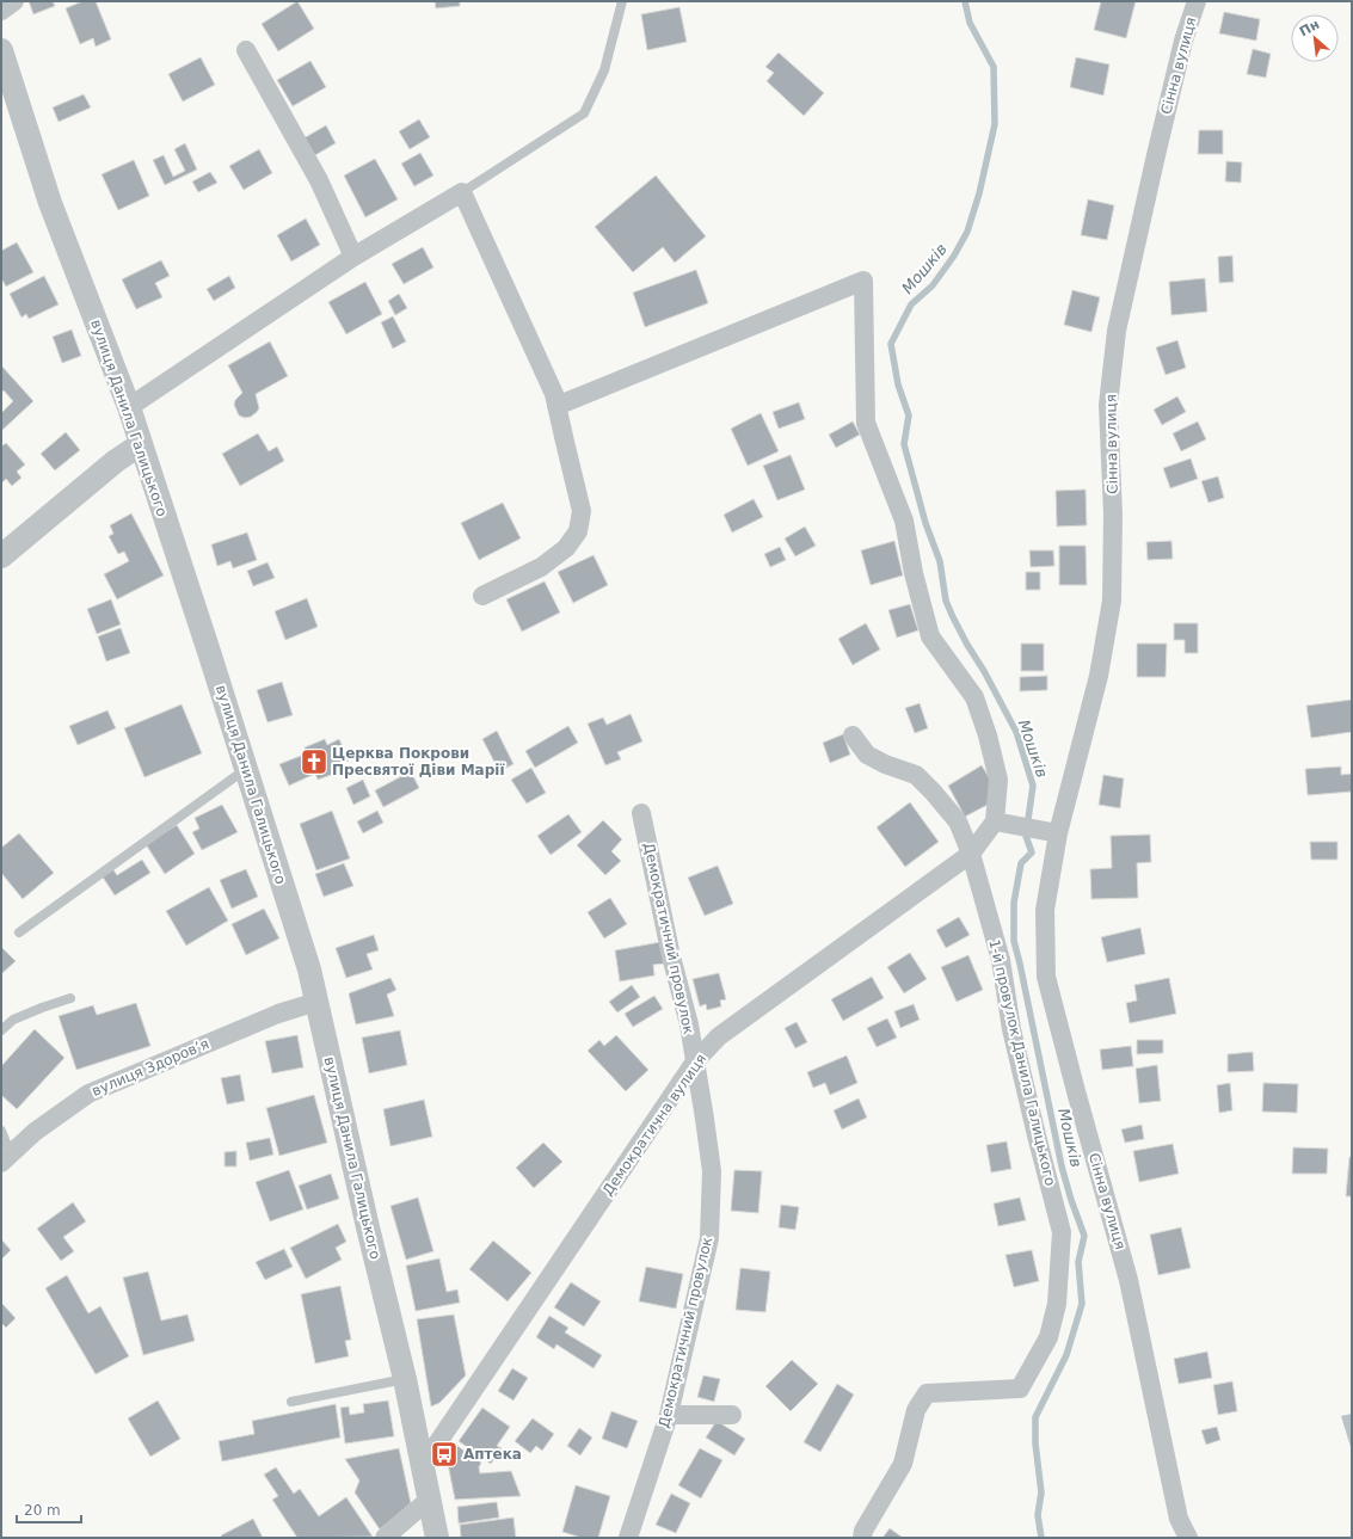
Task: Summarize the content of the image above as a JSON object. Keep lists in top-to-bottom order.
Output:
{
  "streets": {
    "street": [
      "Сінна вулиця",
      "вулиця Данила Галицького",
      "Демократичний провулок",
      "1-й провулок Данила Галицького",
      "вулиця Здоровʼя",
      "Демократична вулиця"
    ]
  },
  "crossings": [
    ["вулиця Данила Галицького", "вулиця Здоровʼя"],
    ["вулиця Данила Галицького", "Демократична вулиця"],
    ["Демократичний провулок", "Демократична вулиця"],
    ["1-й провулок Данила Галицького", "Демократична вулиця"]
  ],
  "water": ["Мошків"],
  "places": {
    "church": ["Церква Покрови Пресвятої Діви Марії"],
    "bus stop": ["Аптека"]
  },
  "scale_bar": "20 m",
  "north": "top left"
}
